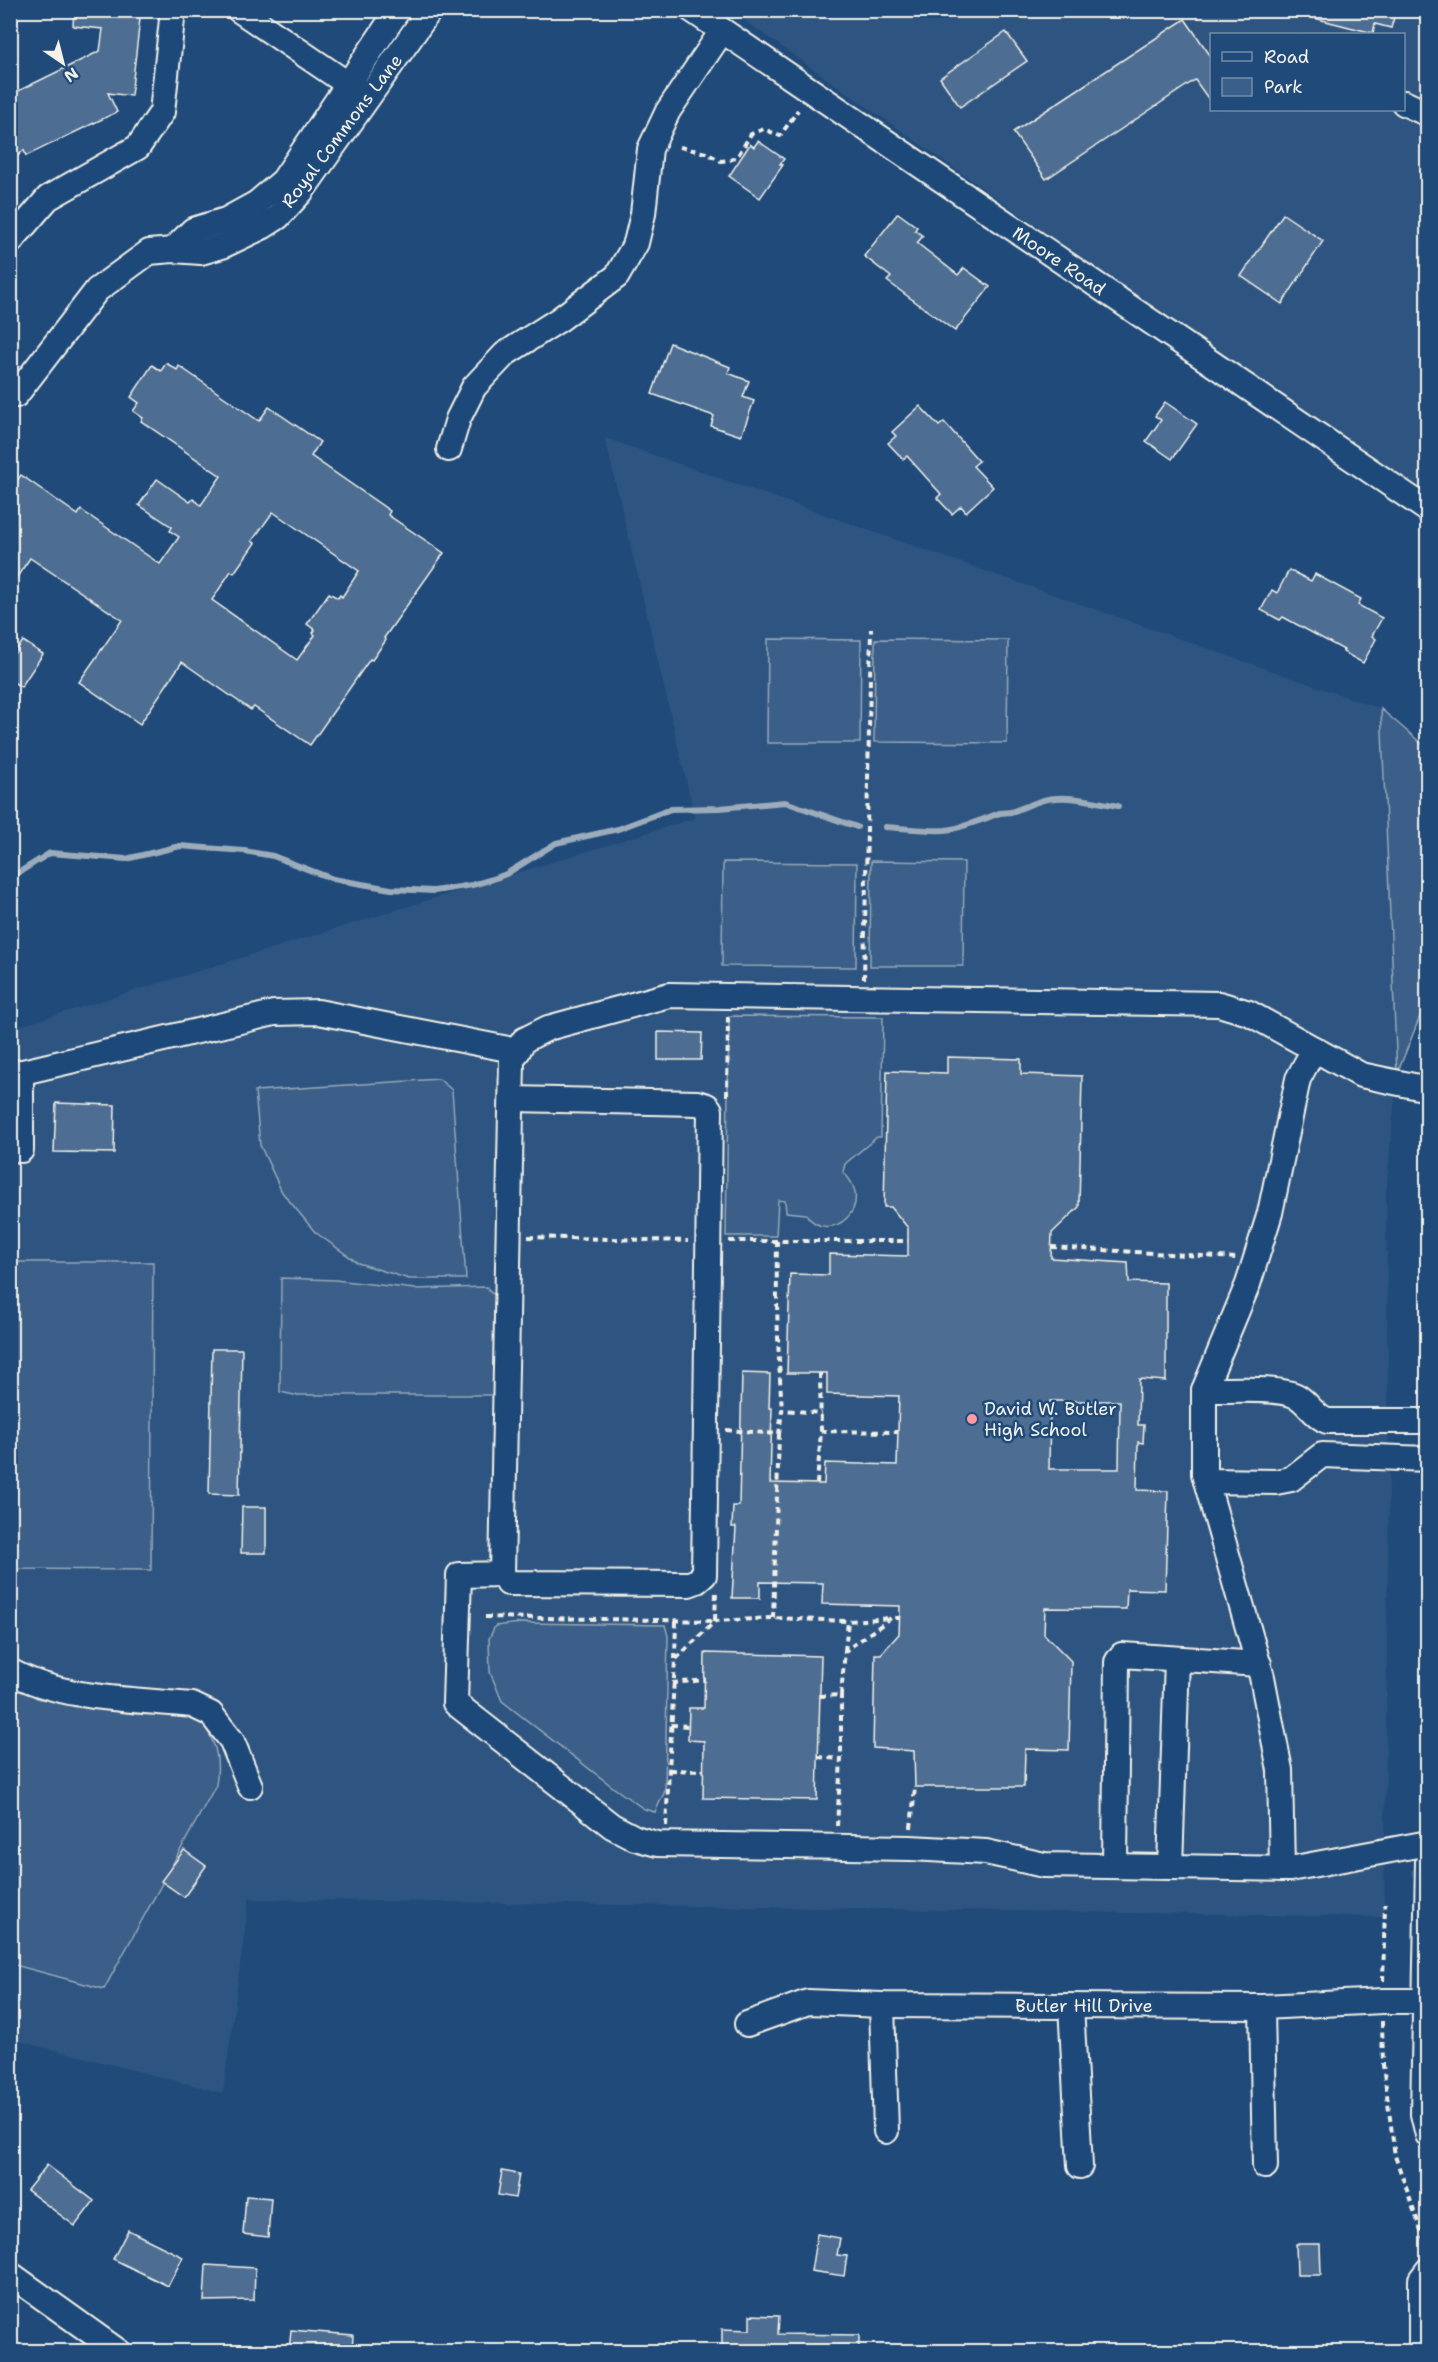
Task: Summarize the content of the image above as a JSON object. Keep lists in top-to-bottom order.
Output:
{
  "streets": {
    "street": ["Royal Commons Lane", "Moore Road", "Butler Hill Drive"]
  },
  "places": ["David W. Butler High School"],
  "legend": ["Road", "Park"],
  "north": "bottom right"
}
